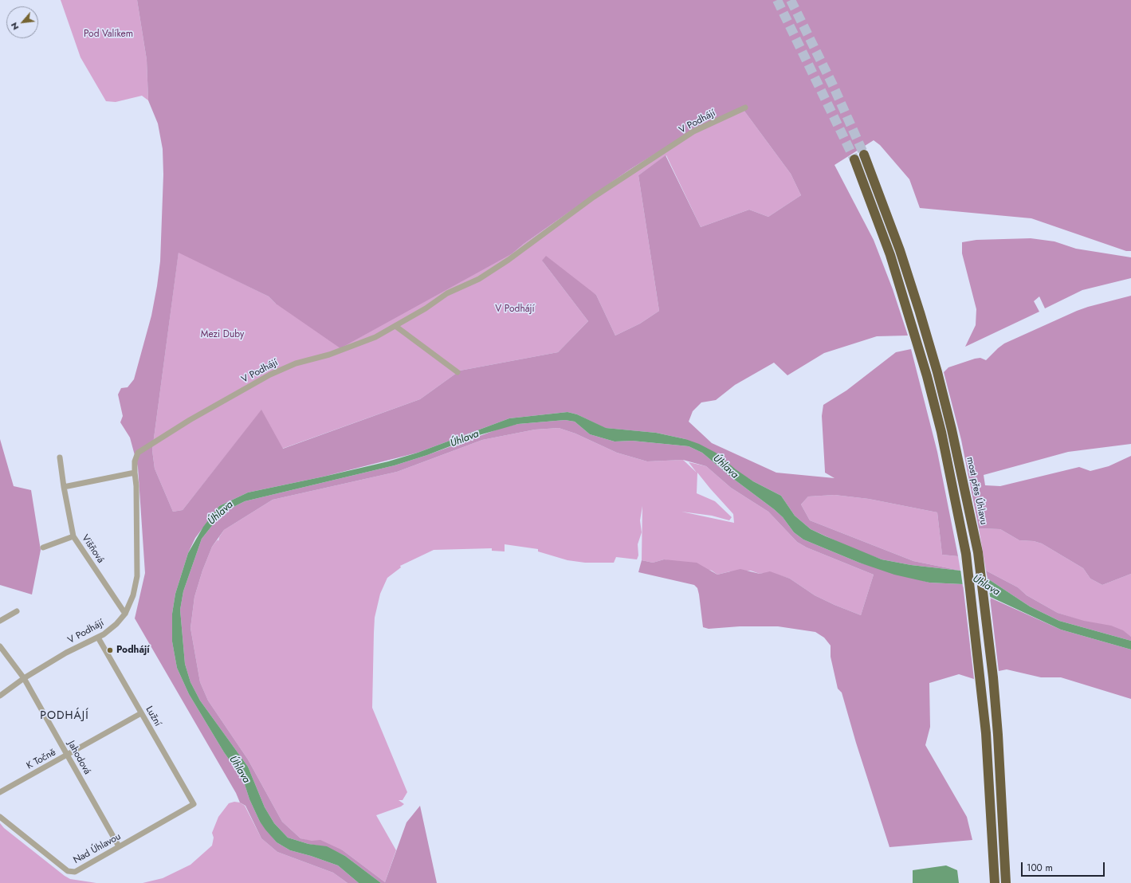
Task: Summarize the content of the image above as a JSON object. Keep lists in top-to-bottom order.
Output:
{
  "streets": {
    "highway": ["most přes Úhlavu"],
    "street": [
      "V Podhájí",
      "Višňová",
      "Lužní",
      "Jahodová",
      "K Točně",
      "Nad Úhlavou"
    ]
  },
  "crossings": [
    ["V Podhájí", "Višňová"],
    ["V Podhájí", "Lužní"],
    ["V Podhájí", "Jahodová"],
    ["Lužní", "K Točně"],
    ["Lužní", "Nad Úhlavou"],
    ["Jahodová", "K Točně"],
    ["Jahodová", "Nad Úhlavou"]
  ],
  "districts": ["PODHÁJÍ"],
  "water": ["Úhlava"],
  "parks": ["Pod Valíkem", "V Podhájí", "Mezi Duby"],
  "places": ["Podhájí"],
  "scale_bar": "100 m",
  "north": "bottom left"
}
